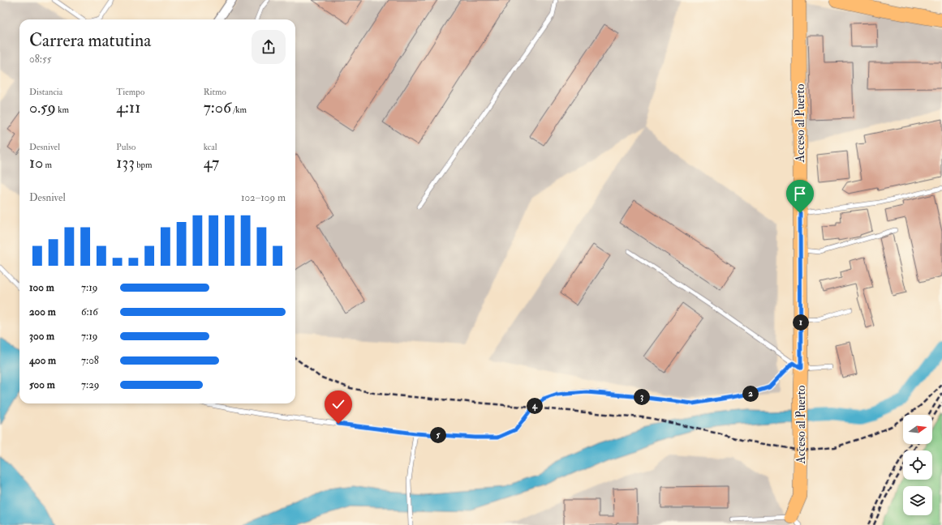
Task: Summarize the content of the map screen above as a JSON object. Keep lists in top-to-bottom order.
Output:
{
  "streets": {
    "main road": ["Acceso al Puerto"]
  },
  "north": "right",
  "page": {
    "heading": ["Carrera matutina", "08:55"],
    "stats": [
      ["Distancia", "0.59 km"],
      ["Tiempo", "4:11"],
      ["Ritmo", "7:06 /km"],
      ["Desnivel", "10 m"],
      ["Pulso", "133 bpm"],
      ["kcal", "47"]
    ],
    "chart": ["Desnivel", "102–109 m"],
    "list": [
      {
        "name": "100 m",
        "note": "7:19"
      },
      {
        "name": "200 m",
        "note": "6:16"
      },
      {
        "name": "300 m",
        "note": "7:19"
      },
      {
        "name": "400 m",
        "note": "7:08"
      },
      {
        "name": "500 m",
        "note": "7:29"
      }
    ],
    "pins": [
      "1",
      "2",
      "3",
      "4",
      "5"
    ]
  }
}
